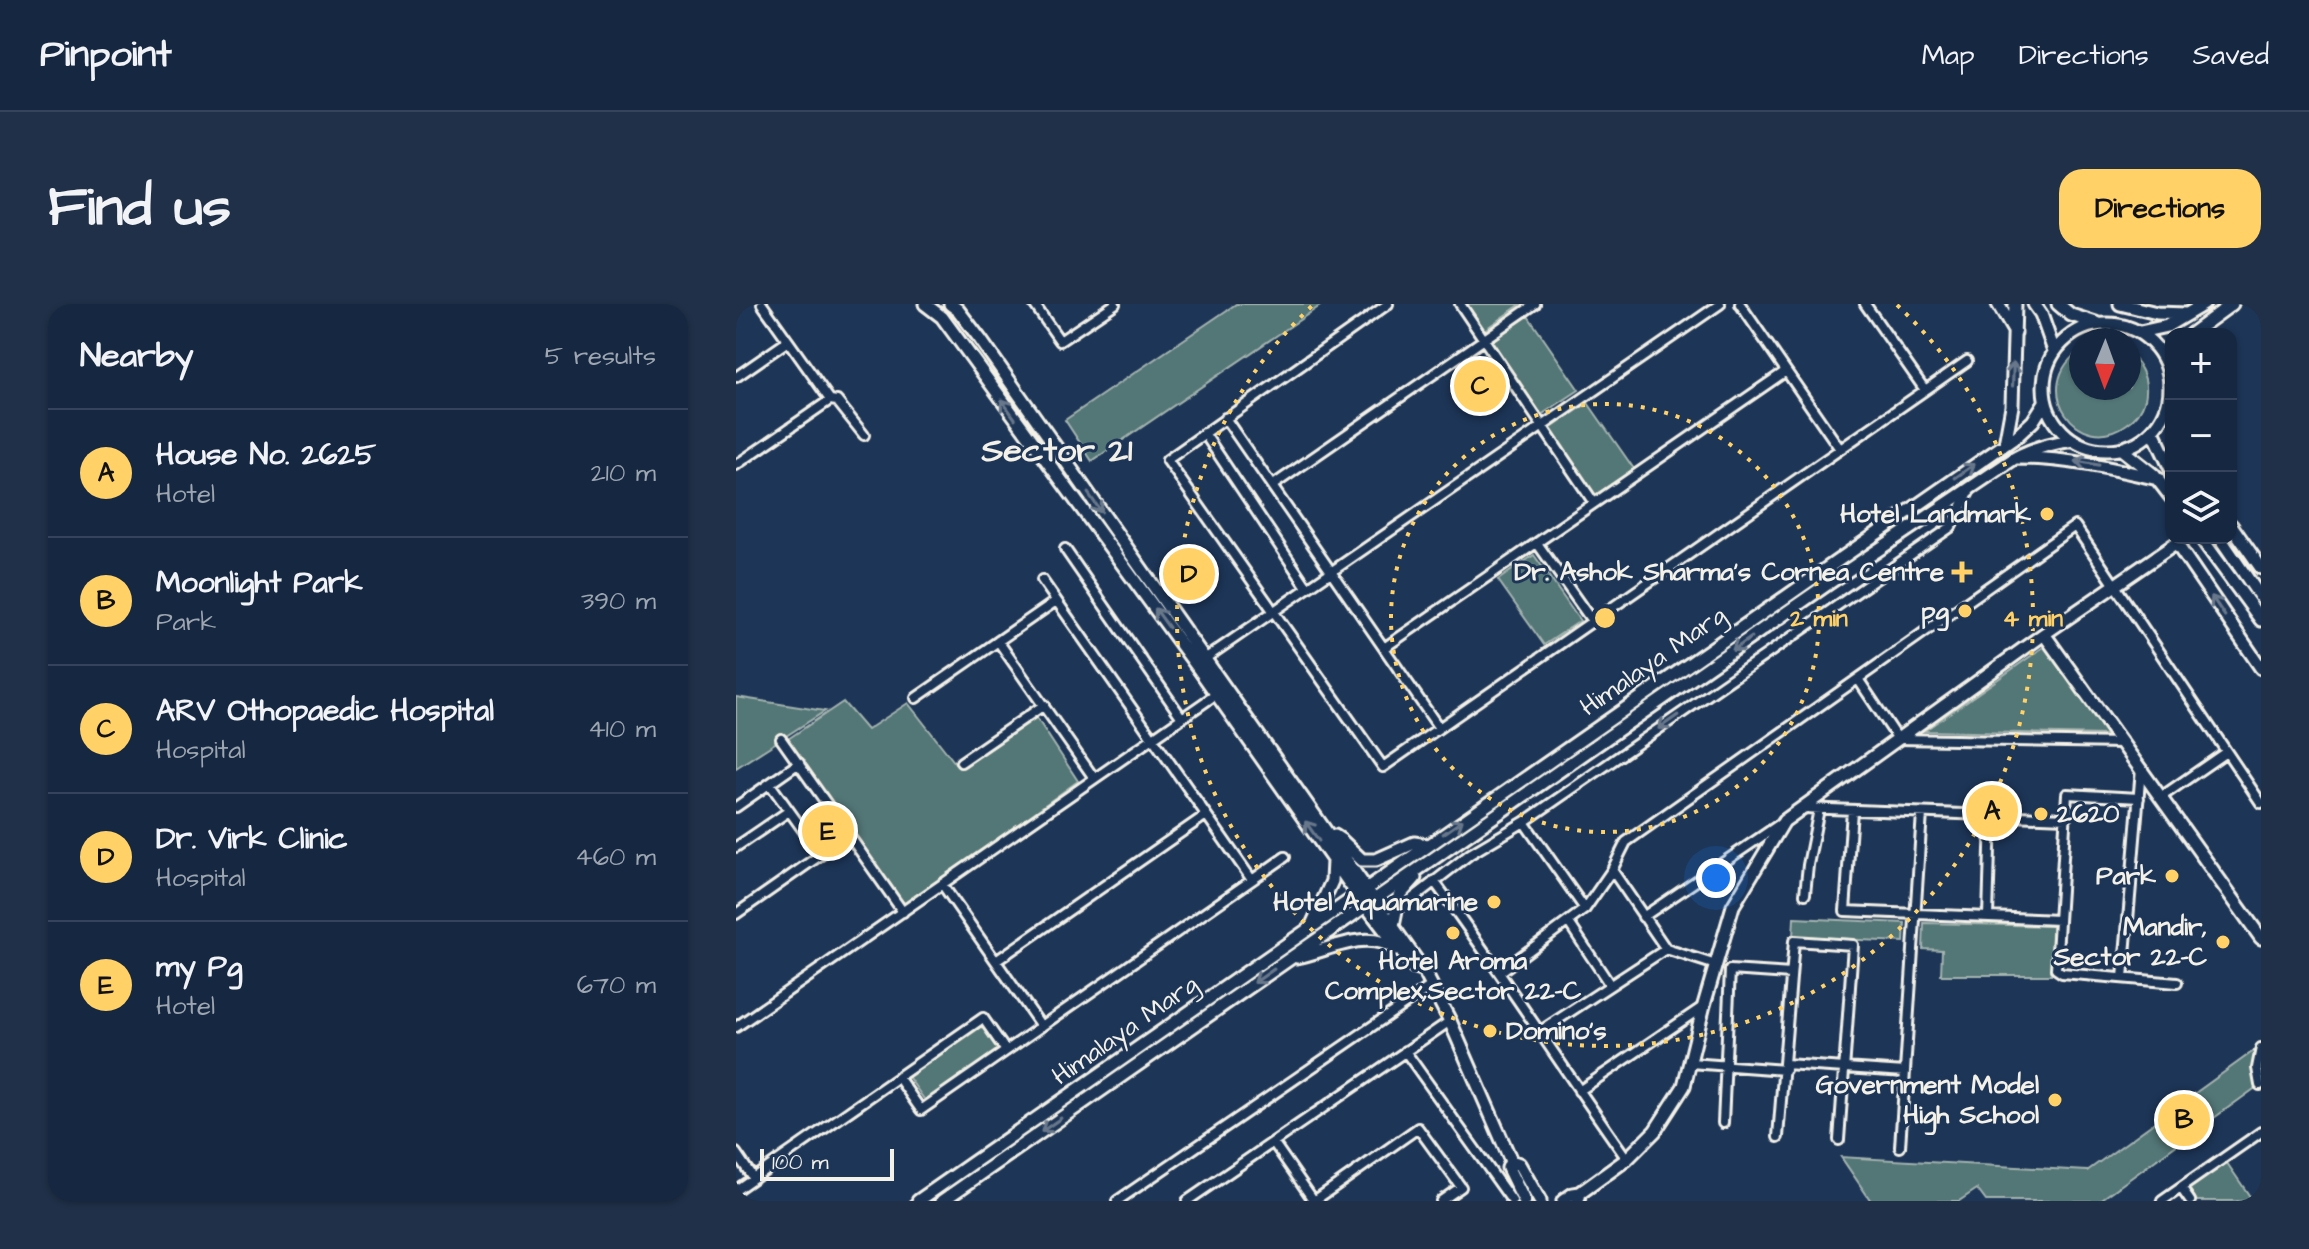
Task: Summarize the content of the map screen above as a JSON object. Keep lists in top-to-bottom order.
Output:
{
  "streets": {
    "main road": ["Himalaya Marg"]
  },
  "districts": ["Sector 21"],
  "places": {
    "other": [
      "Hotel Landmark",
      "pg",
      "2620",
      "Park",
      "Hotel Aquamarine",
      "Hotel Aroma Complex,Sector 22-C",
      "Mandir, Sector 22-C",
      "Domino's",
      "Government Model High School"
    ],
    "health": ["Dr. Ashok Sharma's Cornea Centre"]
  },
  "scale_bar": "100 m",
  "north": "bottom",
  "page": {
    "header": "Pinpoint",
    "nav": ["Map", "Directions", "Saved"],
    "title": "Find us",
    "buttons": "Directions",
    "heading": ["Nearby", "5 results"],
    "map_buttons": ["+", "−"],
    "pins": [
      "C",
      "D",
      "A",
      "E",
      "B"
    ],
    "list": [
      {
        "mark": "A",
        "name": "House No. 2625",
        "note": "Hotel",
        "value": "210 m"
      },
      {
        "mark": "B",
        "name": "Moonlight Park",
        "note": "Park",
        "value": "390 m"
      },
      {
        "mark": "C",
        "name": "ARV Othopaedic Hospital",
        "note": "Hospital",
        "value": "410 m"
      },
      {
        "mark": "D",
        "name": "Dr. Virk Clinic",
        "note": "Hospital",
        "value": "460 m"
      },
      {
        "mark": "E",
        "name": "my Pg",
        "note": "Hotel",
        "value": "670 m"
      }
    ],
    "scale": "100 m"
  },
  "rings": ["2 min", "4 min"]
}
